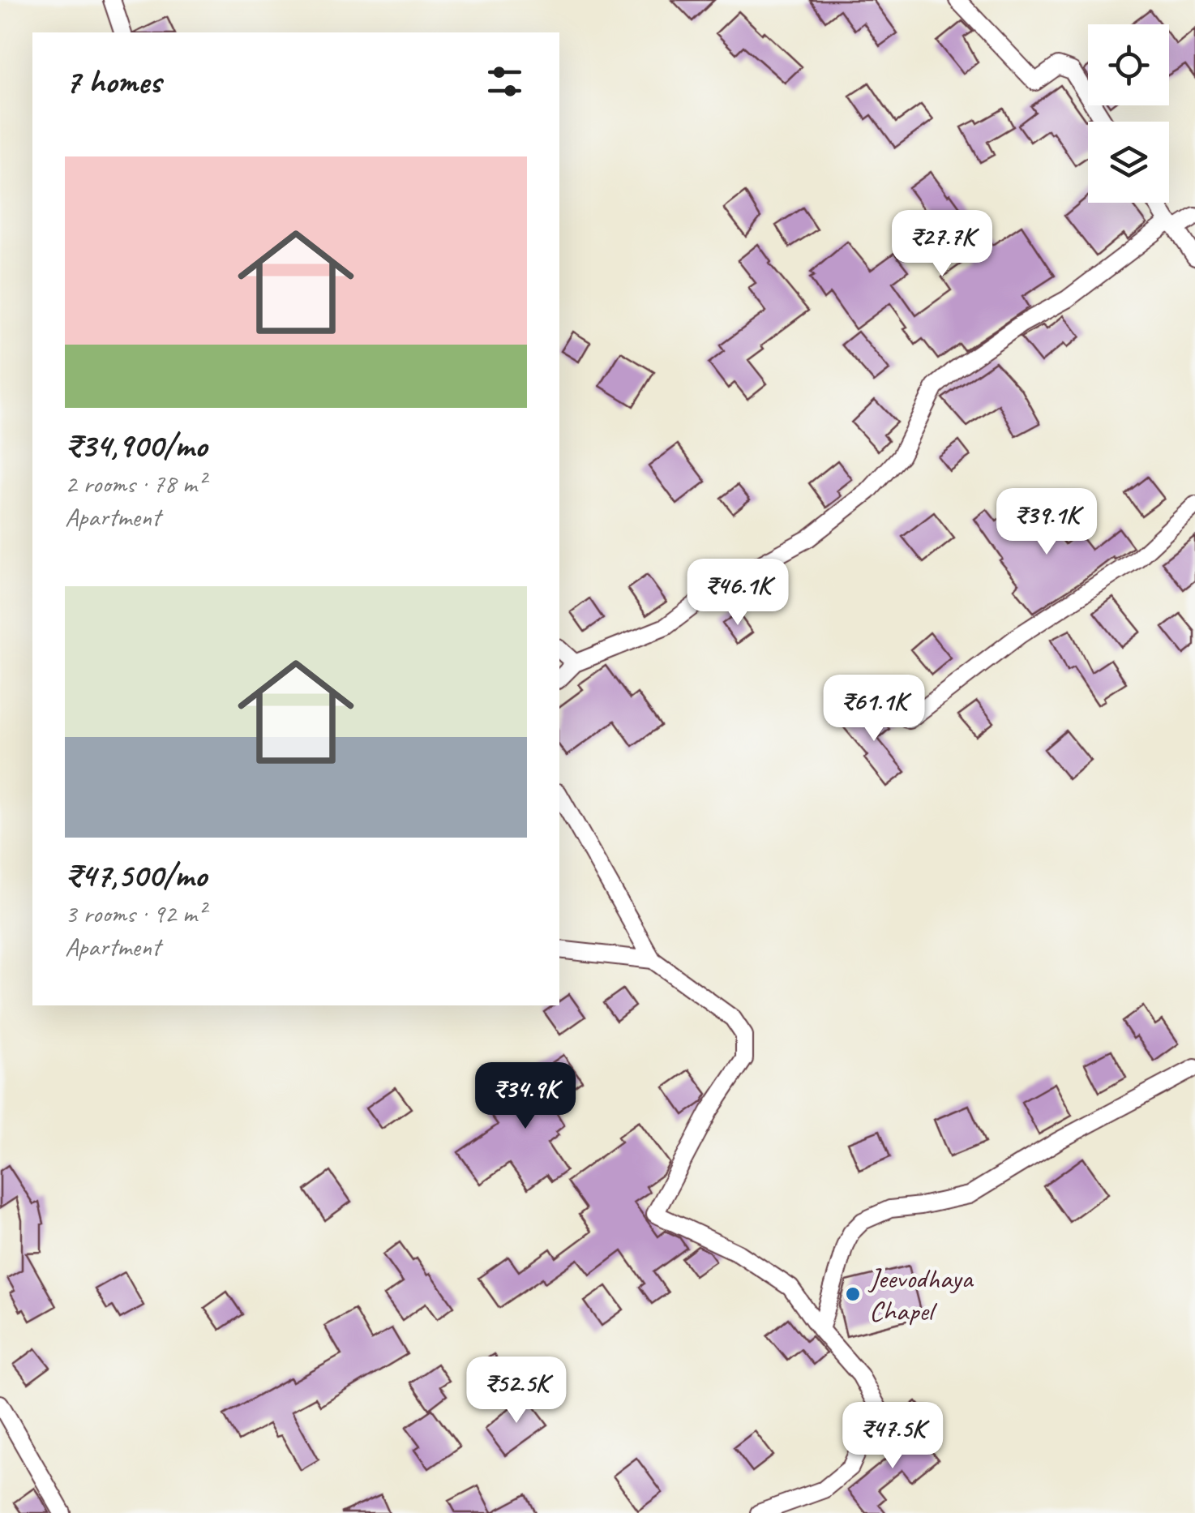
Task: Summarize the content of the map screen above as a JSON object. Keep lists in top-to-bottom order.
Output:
{
  "places": ["Jeevodhaya Chapel"],
  "page": {
    "heading": "7 homes",
    "list": [
      {
        "name": "₹34,900/mo",
        "note": "2 rooms · 78 m² · Apartment"
      },
      {
        "name": "₹47,500/mo",
        "note": "3 rooms · 92 m² · Apartment"
      }
    ],
    "price": [
      "₹27.7K",
      "₹39.1K",
      "₹46.1K",
      "₹61.1K",
      "₹34.9K",
      "₹52.5K",
      "₹47.5K"
    ]
  }
}
